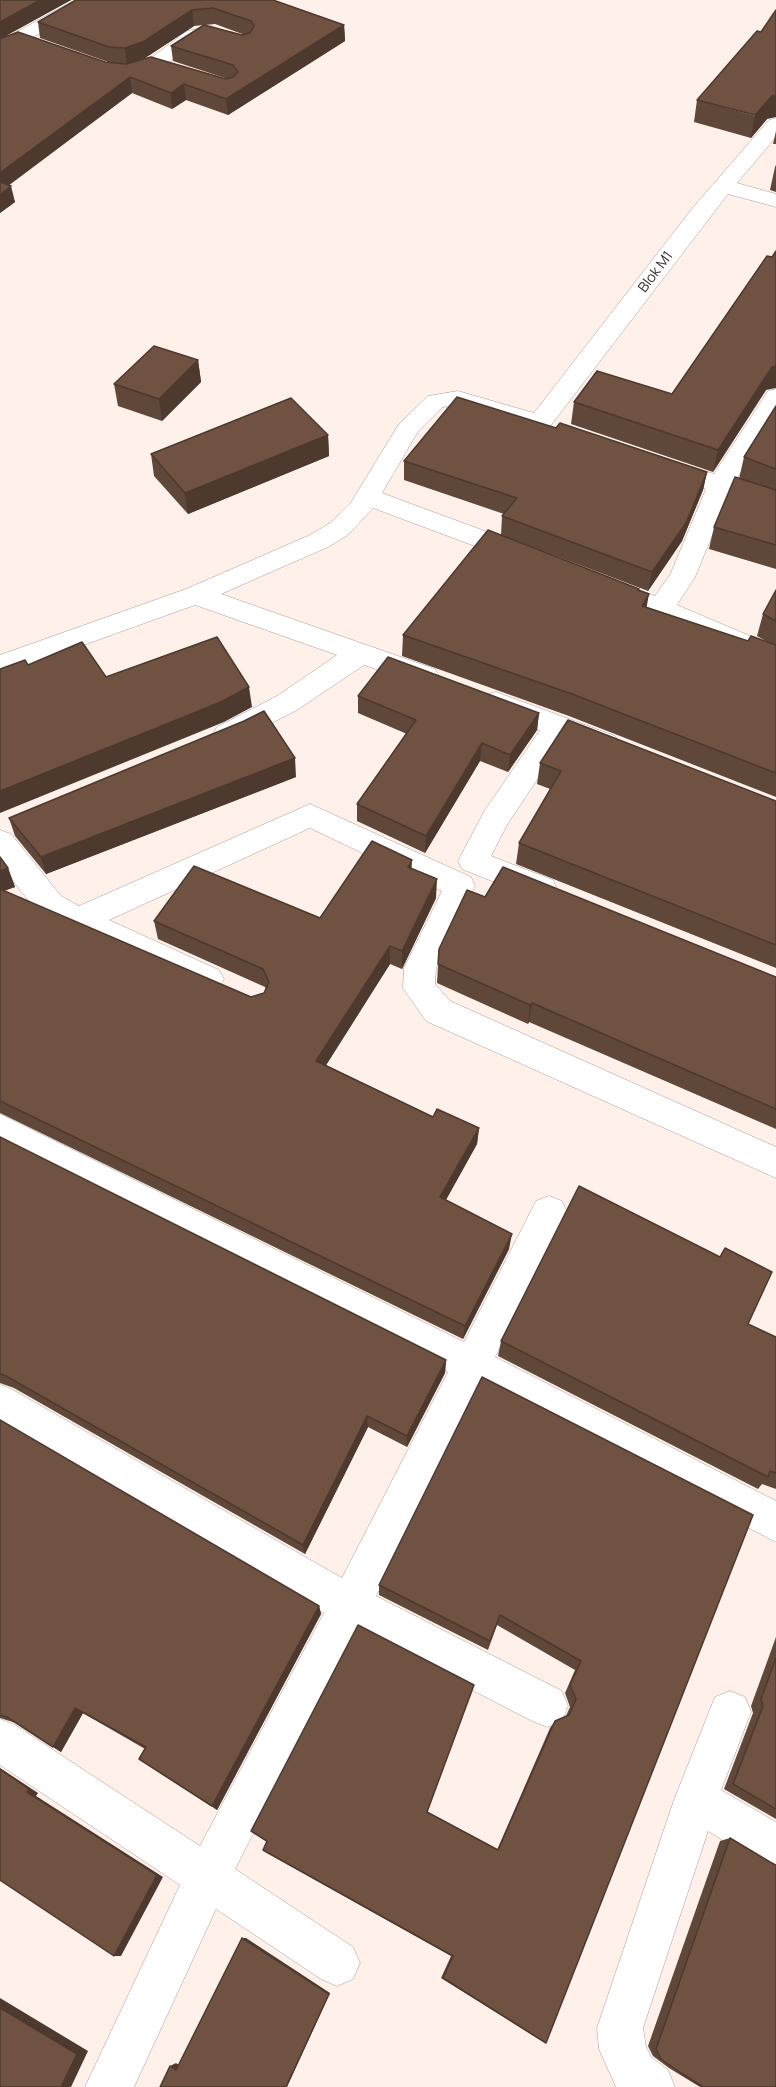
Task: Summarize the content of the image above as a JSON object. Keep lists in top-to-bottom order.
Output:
{
  "streets": {
    "street": ["Blok M1"]
  }
}
